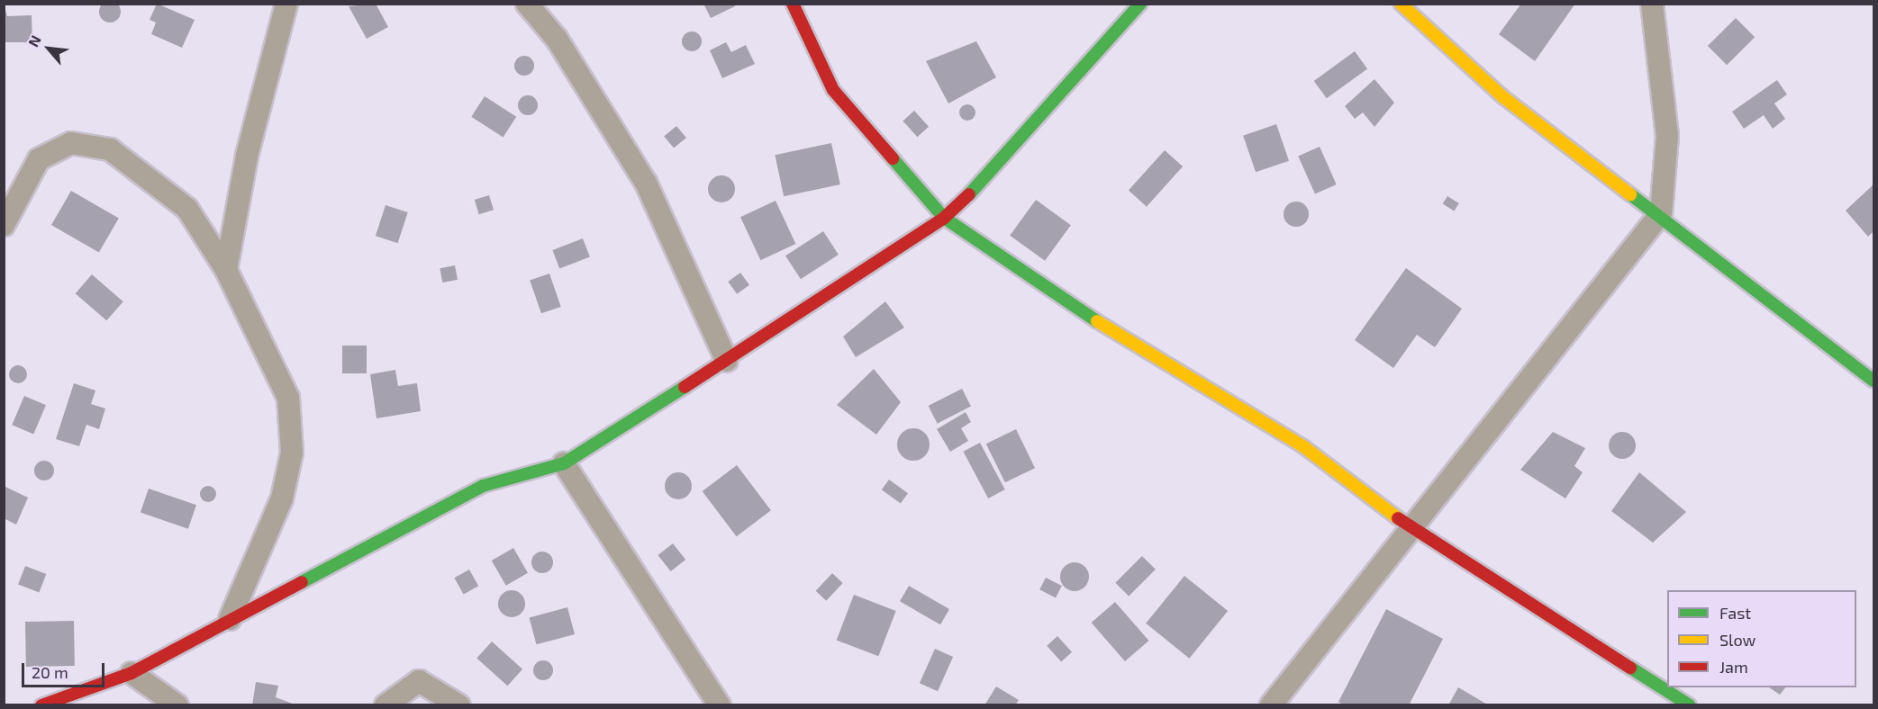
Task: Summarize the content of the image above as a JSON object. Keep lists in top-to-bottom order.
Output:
{
  "legend": ["Fast", "Slow", "Jam"],
  "scale_bar": "20 m",
  "north": "top left"
}
